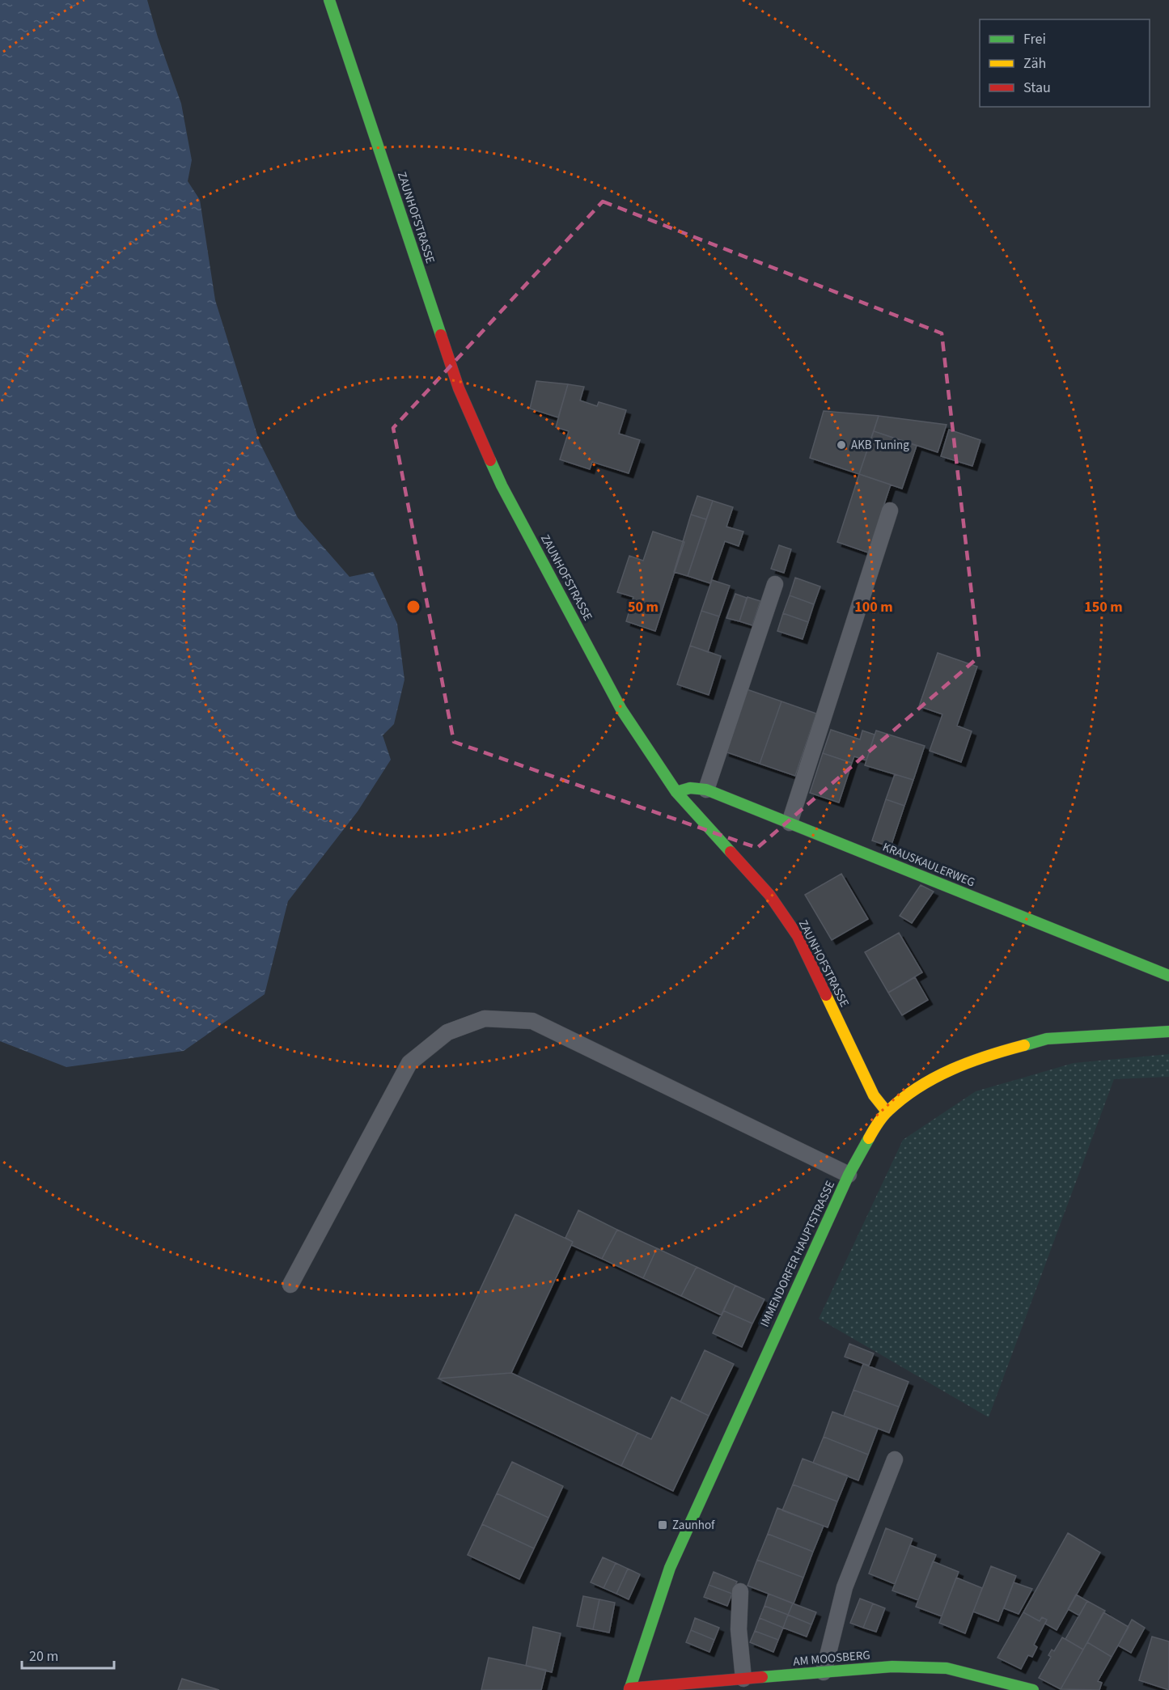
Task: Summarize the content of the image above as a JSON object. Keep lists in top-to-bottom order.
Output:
{
  "streets": {
    "street": [
      "ZAUNHOFSTRASSE",
      "KRAUSKAULERWEG",
      "IMMENDORFER HAUPTSTRASSE",
      "AM MOOSBERG"
    ]
  },
  "crossings": [
    ["ZAUNHOFSTRASSE", "KRAUSKAULERWEG"],
    ["ZAUNHOFSTRASSE", "IMMENDORFER HAUPTSTRASSE"],
    ["IMMENDORFER HAUPTSTRASSE", "AM MOOSBERG"]
  ],
  "places": {
    "other": ["AKB Tuning"],
    "transit": ["Zaunhof"]
  },
  "legend": ["Frei", "Zäh", "Stau"],
  "scale_bar": "20 m",
  "rings": ["50 m", "100 m", "150 m"]
}
